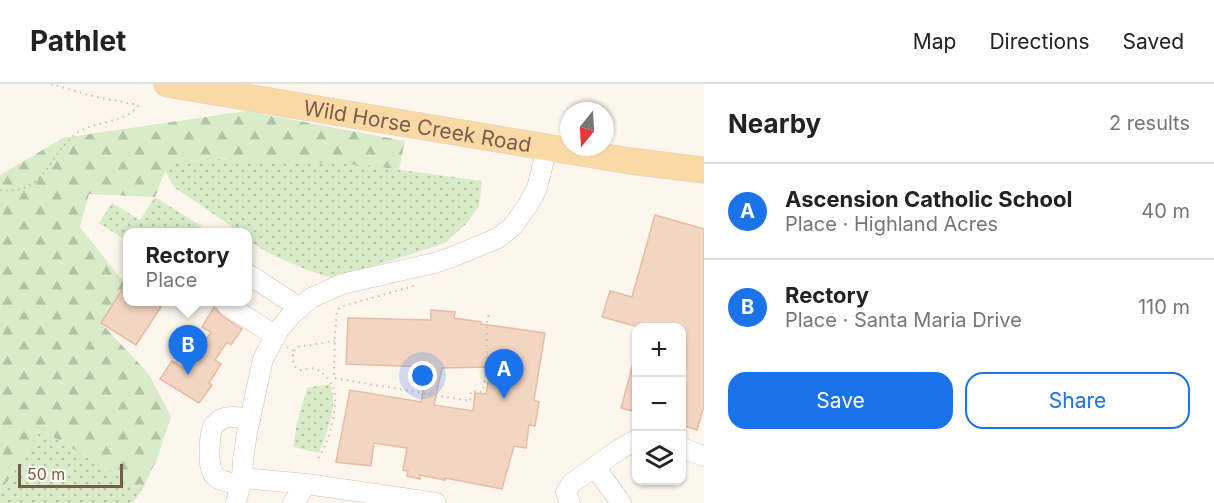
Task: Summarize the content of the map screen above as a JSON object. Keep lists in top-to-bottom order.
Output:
{
  "streets": {
    "main road": ["Wild Horse Creek Road"]
  },
  "scale_bar": "50 m",
  "north": "bottom",
  "page": {
    "header": "Pathlet",
    "nav": ["Map", "Directions", "Saved"],
    "heading": ["Nearby", "2 results"],
    "list": [
      {
        "mark": "A",
        "name": "Ascension Catholic School",
        "note": "Place · Highland Acres",
        "value": "40 m"
      },
      {
        "mark": "B",
        "name": "Rectory",
        "note": "Place · Santa Maria Drive",
        "value": "110 m"
      }
    ],
    "popup": ["Rectory", "Place"],
    "map_buttons": ["+", "−"],
    "pins": ["B", "A"],
    "buttons": ["Save", "Share"],
    "scale": "50 m"
  }
}
